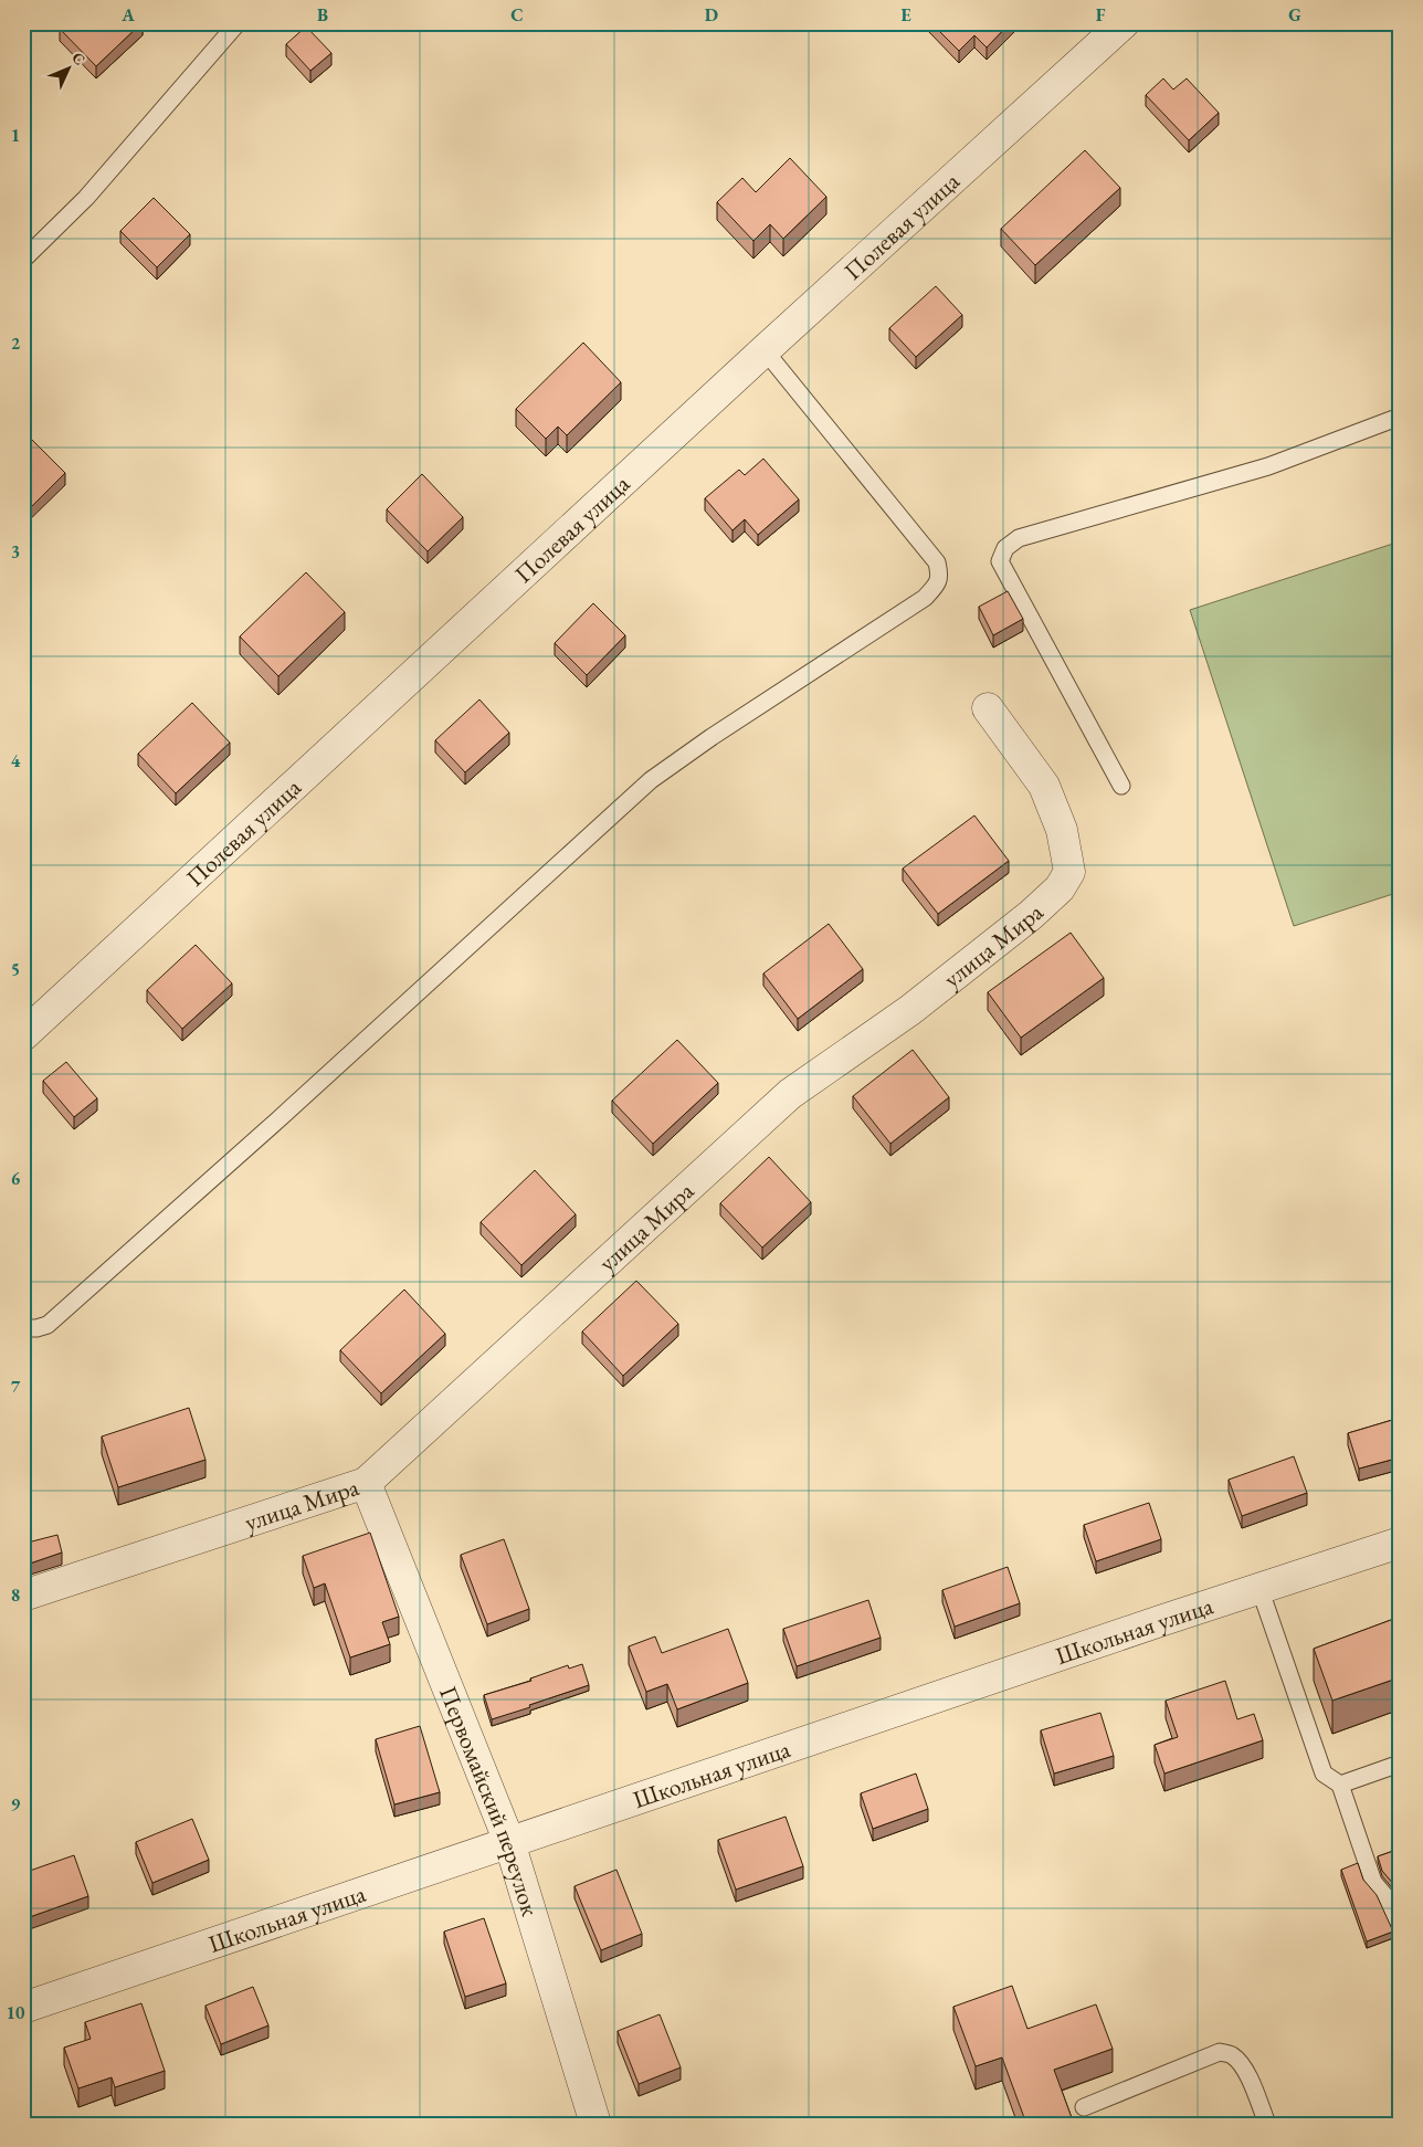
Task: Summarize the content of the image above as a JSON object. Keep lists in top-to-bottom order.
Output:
{
  "streets": {
    "street": [
      "Полевая улица",
      "улица Мира",
      "Школьная улица",
      "Первомайский переулок"
    ]
  },
  "crossings": [
    ["улица Мира", "Первомайский переулок"],
    ["Школьная улица", "Первомайский переулок"]
  ],
  "north": "top right",
  "grid": {
    "columns": [
      "A",
      "B",
      "C",
      "D",
      "E",
      "F",
      "G"
    ],
    "rows": [
      "1",
      "2",
      "3",
      "4",
      "5",
      "6",
      "7",
      "8",
      "9",
      "10"
    ]
  }
}
